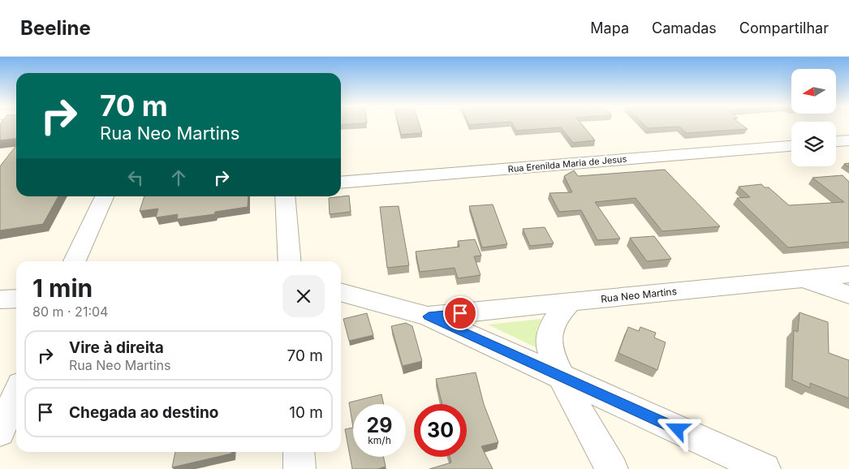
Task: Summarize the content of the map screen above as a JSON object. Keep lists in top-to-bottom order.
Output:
{
  "streets": {
    "street": ["Rua Erenilda Maria de Jesus", "Rua Neo Martins"]
  },
  "north": "left",
  "page": {
    "header": "Beeline",
    "nav": ["Mapa", "Camadas", "Compartilhar"],
    "turn": ["70 m", "Rua Neo Martins"],
    "heading": ["1 min", "80 m · 21:04"],
    "list": [
      {
        "name": "Vire à direita",
        "note": "Rua Neo Martins",
        "value": "70 m"
      },
      {
        "name": "Chegada ao destino",
        "value": "10 m"
      }
    ],
    "speed": "29 km/h",
    "limit": "30"
  }
}
